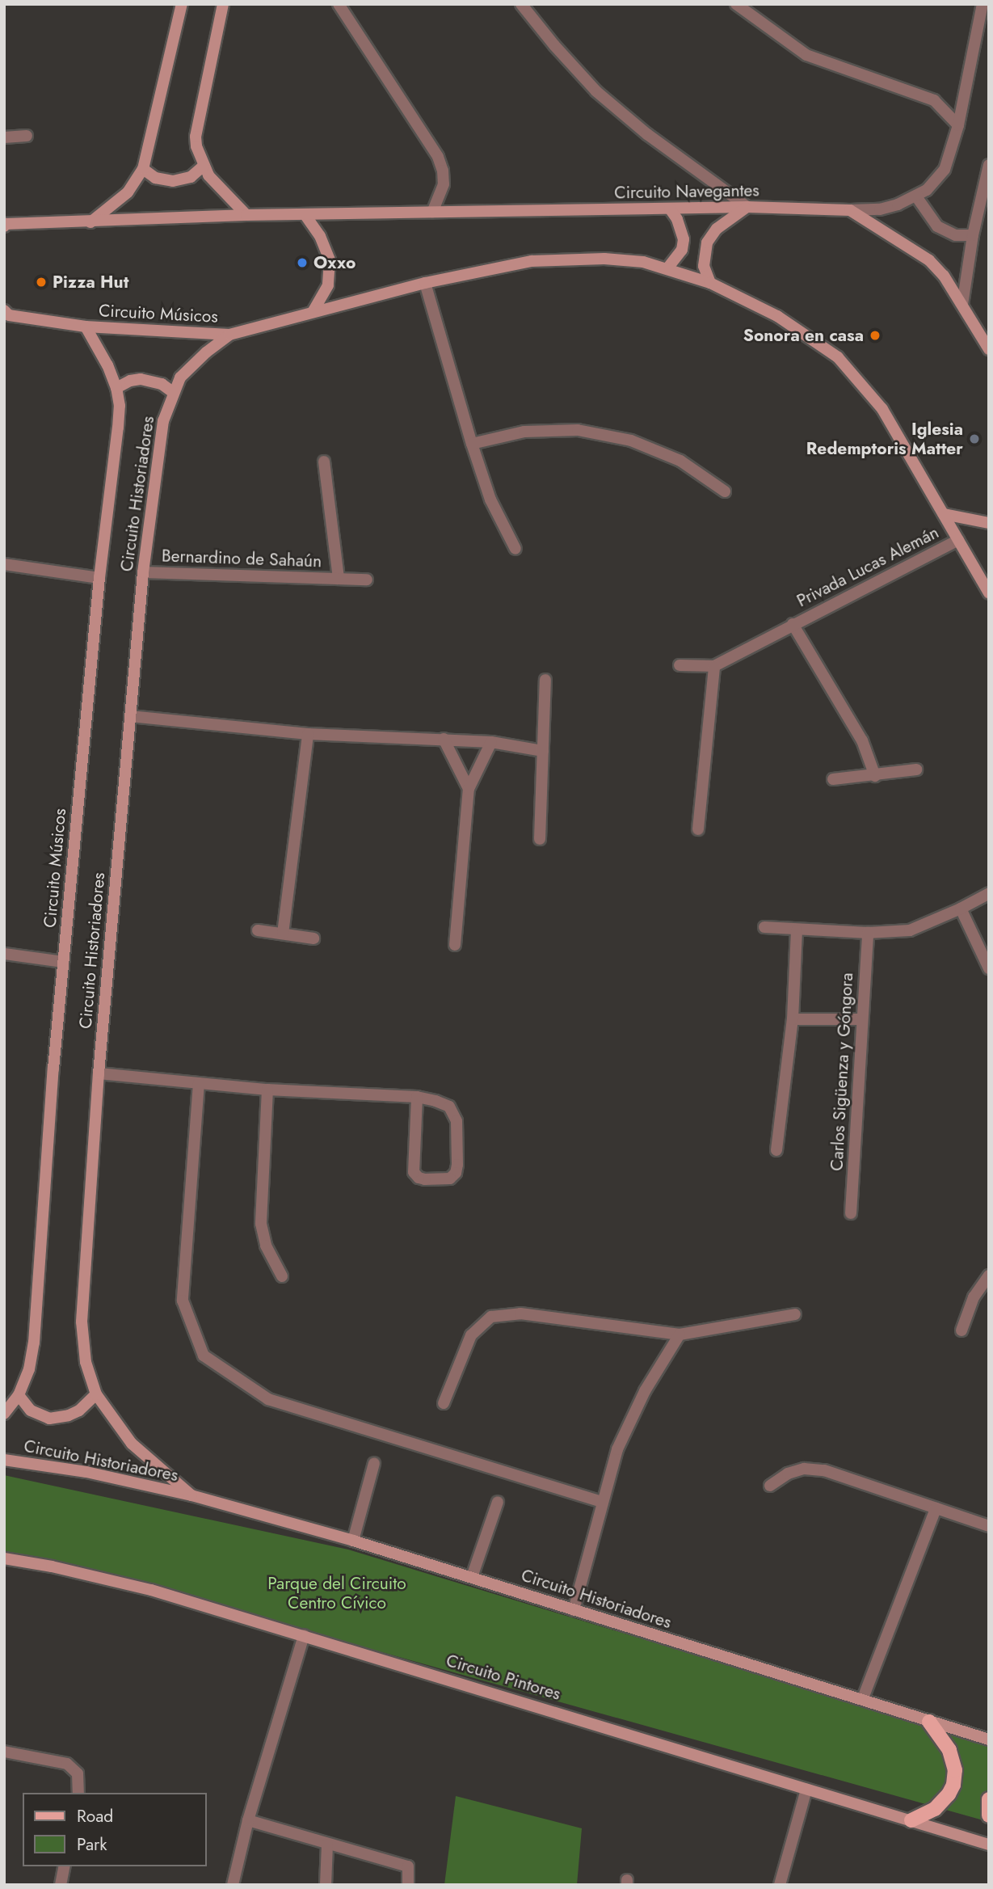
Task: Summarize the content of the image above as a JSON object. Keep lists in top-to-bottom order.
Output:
{
  "streets": {
    "street": [
      "Circuito Navegantes",
      "Circuito Músicos",
      "Circuito Historiadores",
      "Bernardino de Sahaún",
      "Privada Lucas Alemán",
      "Carlos Sigüenza y Góngora",
      "Circuito Pintores"
    ]
  },
  "crossings": [
    ["Circuito Músicos", "Circuito Historiadores"],
    ["Circuito Historiadores", "Bernardino de Sahaún"],
    ["Circuito Historiadores", "Privada Lucas Alemán"]
  ],
  "parks": ["Parque del Circuito Centro Cívico"],
  "places": [
    "Oxxo",
    "Pizza Hut",
    "Sonora en casa",
    "Iglesia Redemptoris Matter"
  ],
  "legend": ["Road", "Park"]
}
